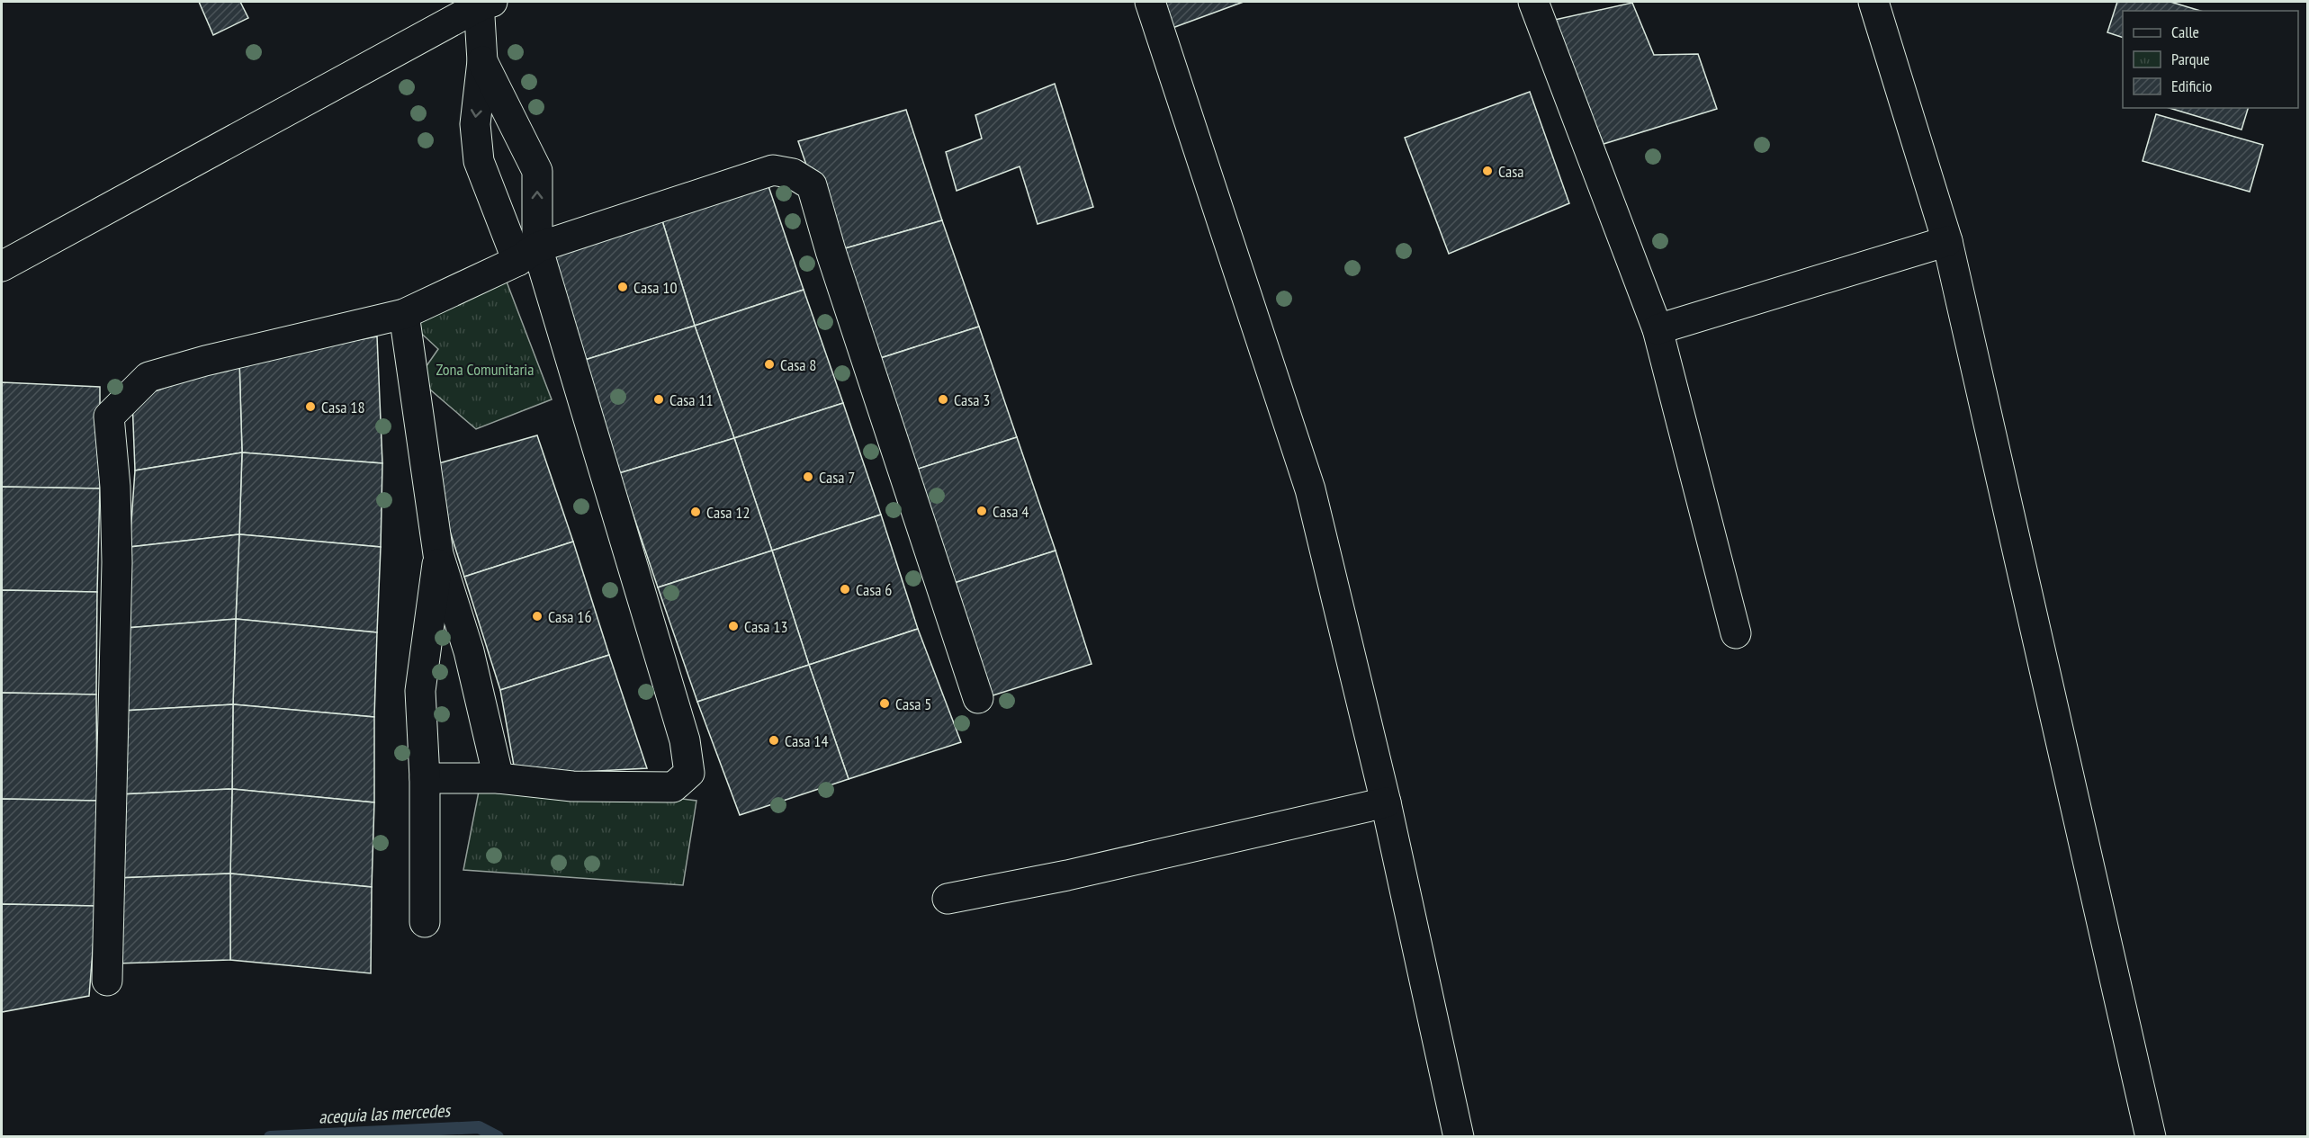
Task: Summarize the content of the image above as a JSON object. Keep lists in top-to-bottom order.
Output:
{
  "water": ["acequia las mercedes"],
  "parks": ["Zona Comunitaria"],
  "places": [
    "Casa",
    "Casa 10",
    "Casa 8",
    "Casa 11",
    "Casa 3",
    "Casa 18",
    "Casa 7",
    "Casa 4",
    "Casa 12",
    "Casa 6",
    "Casa 16",
    "Casa 13",
    "Casa 5",
    "Casa 14"
  ],
  "legend": ["Calle", "Parque", "Edificio"]
}
